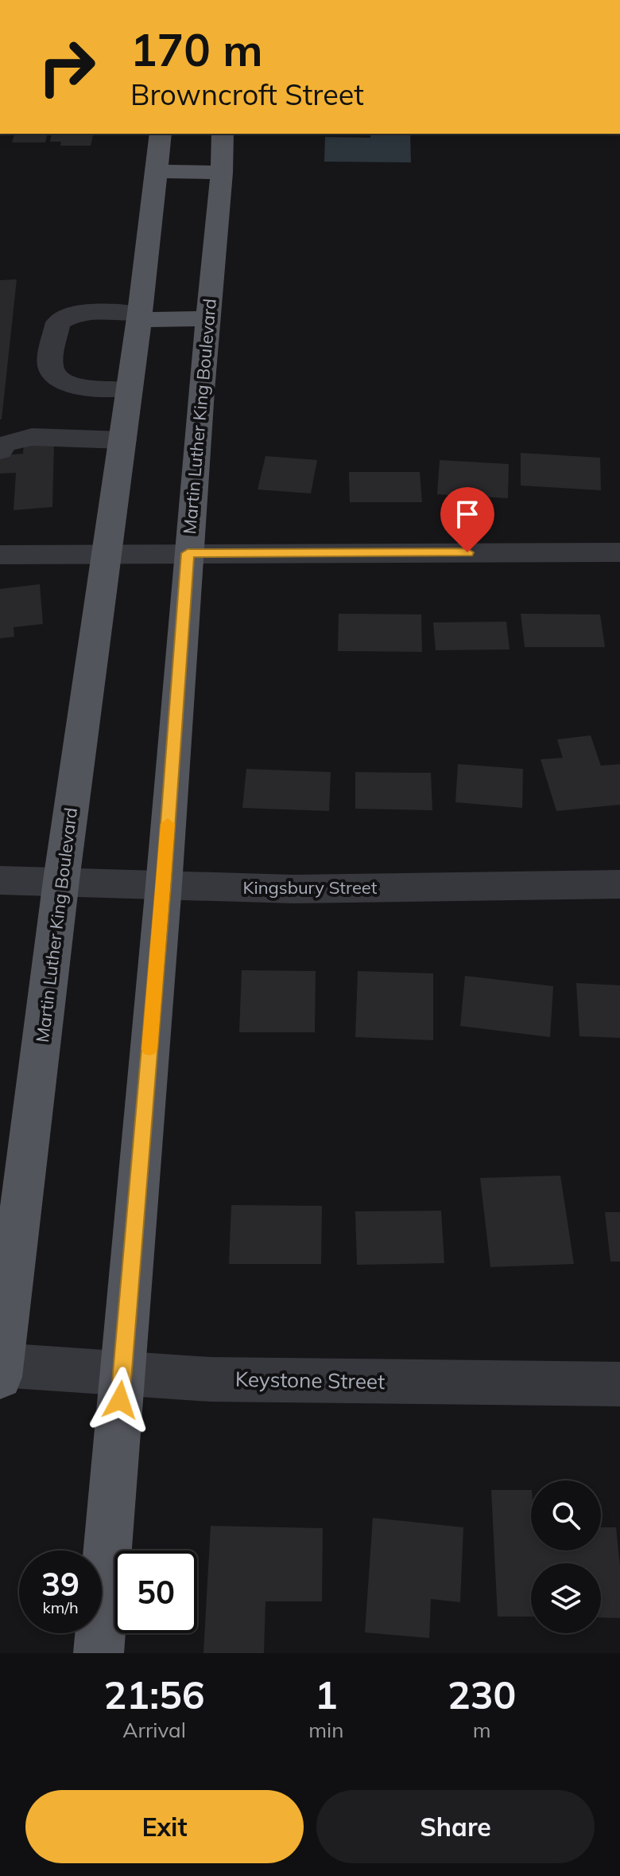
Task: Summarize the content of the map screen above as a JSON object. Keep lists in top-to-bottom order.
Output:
{
  "streets": {
    "main road": ["Martin Luther King Boulevard"],
    "street": ["Kingsbury Street", "Keystone Street"]
  },
  "crossings": [
    ["Martin Luther King Boulevard", "Kingsbury Street"],
    ["Martin Luther King Boulevard", "Keystone Street"]
  ],
  "page": {
    "turn": ["170 m", "Browncroft Street"],
    "speed": "39 km/h",
    "limit": "50",
    "eta": [
      "21:56",
      "Arrival",
      "1",
      "min",
      "230",
      "m"
    ],
    "buttons": ["Exit", "Share"]
  }
}
